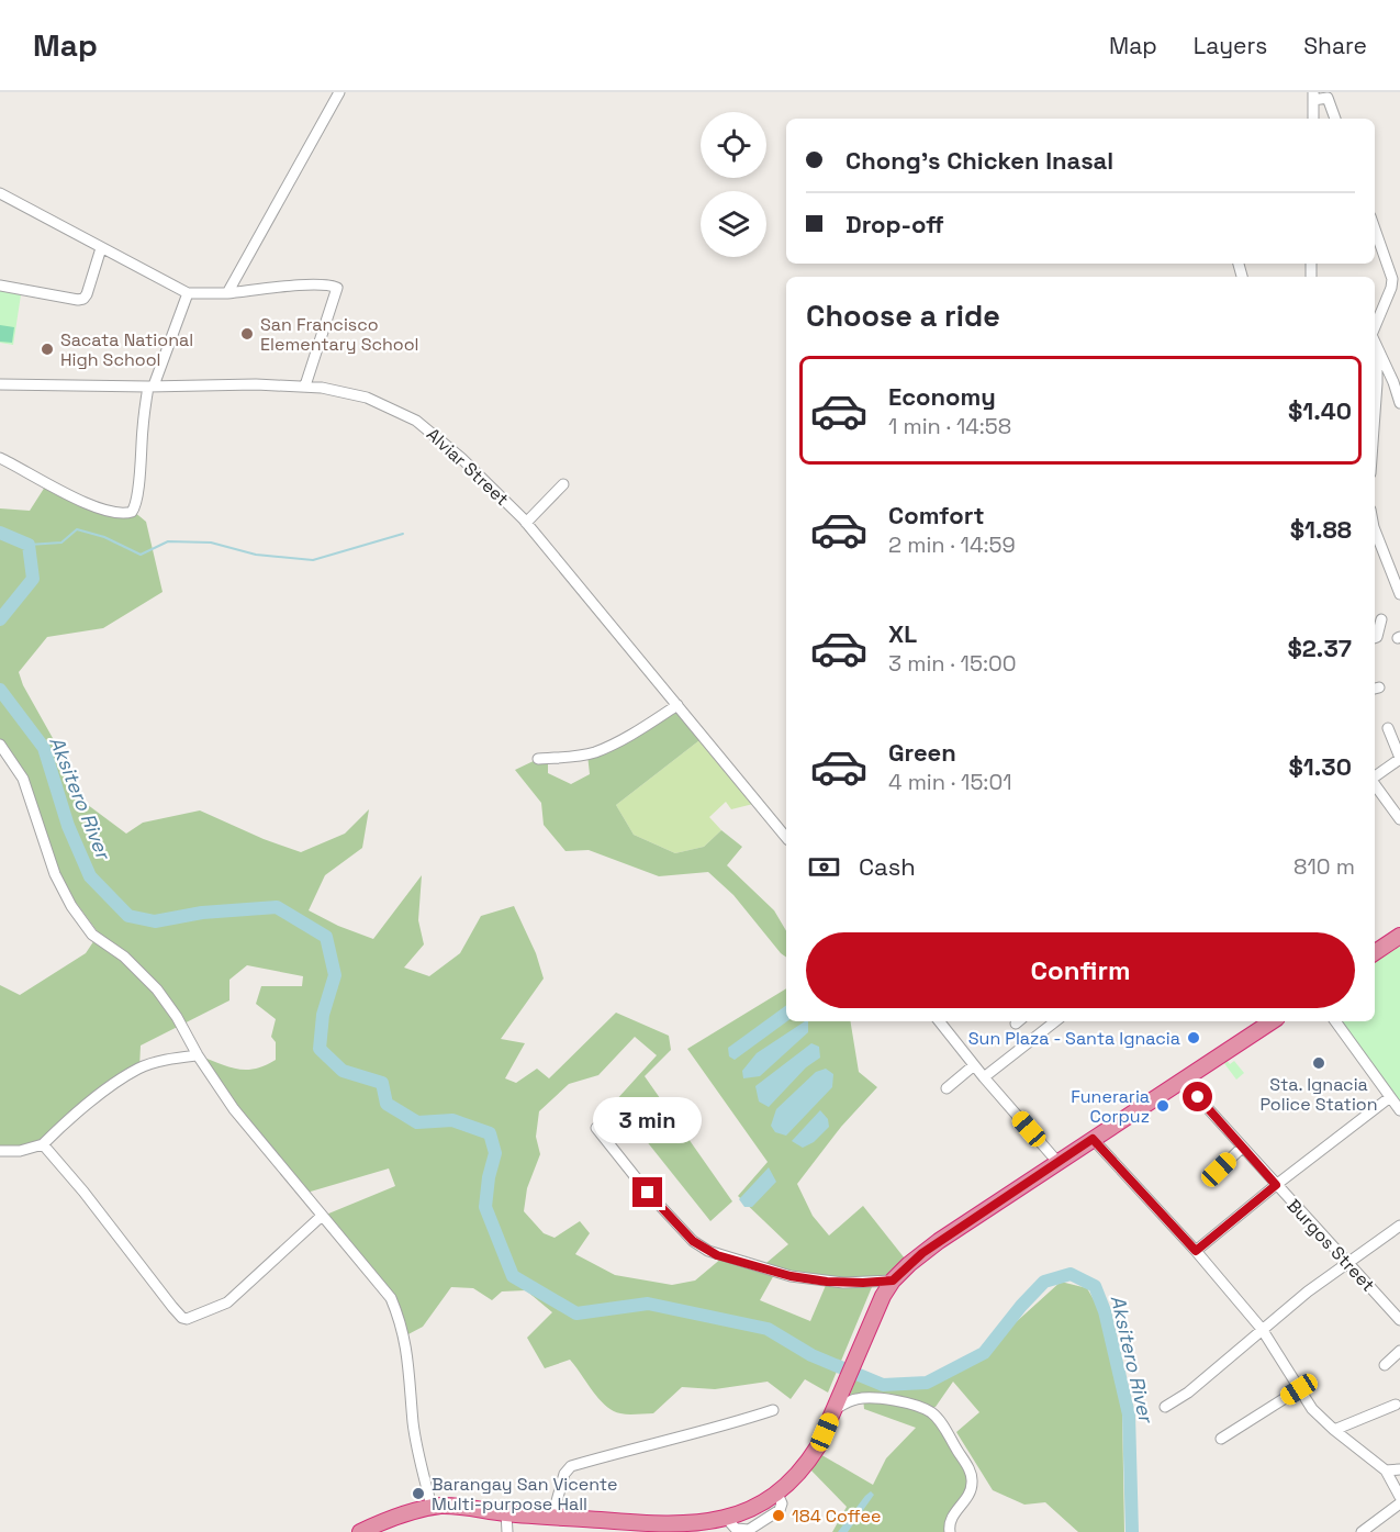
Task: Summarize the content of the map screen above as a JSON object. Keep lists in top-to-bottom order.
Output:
{
  "streets": {
    "street": ["Alviar Street", "Burgos Street"]
  },
  "water": ["Aksitero River"],
  "places": [
    "San Francisco Elementary School",
    "Sacata National High School",
    "Sun Plaza - Santa Ignacia",
    "Sta. Ignacia Police Station",
    "Funeraria Corpuz",
    "Barangay San Vicente Multi-purpose Hall",
    "184 Coffee"
  ],
  "page": {
    "header": "Map",
    "nav": ["Map", "Layers", "Share"],
    "banner": ["Chong's Chicken Inasal", "Drop-off"],
    "heading": "Choose a ride",
    "list": [
      {
        "name": "Economy",
        "note": "1 min · 14:58",
        "value": "$1.40"
      },
      {
        "name": "Comfort",
        "note": "2 min · 14:59",
        "value": "$1.88"
      },
      {
        "name": "XL",
        "note": "3 min · 15:00",
        "value": "$2.37"
      },
      {
        "name": "Green",
        "note": "4 min · 15:01",
        "value": "$1.30"
      }
    ],
    "pay": ["Cash", "810 m"],
    "buttons": "Confirm",
    "bubble": "3 min"
  }
}
